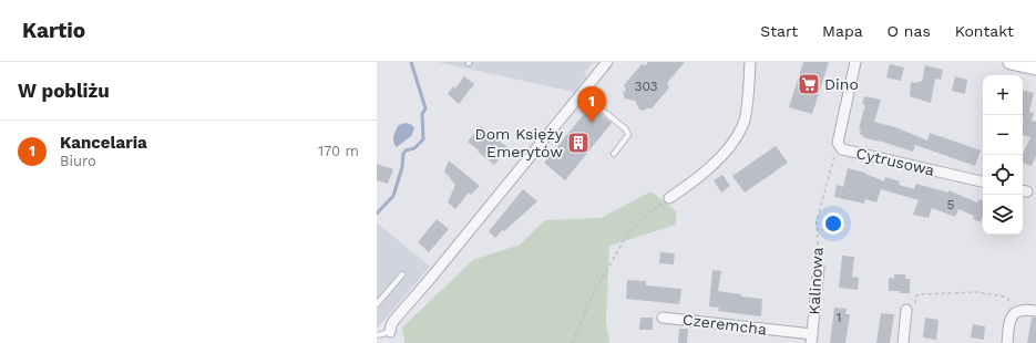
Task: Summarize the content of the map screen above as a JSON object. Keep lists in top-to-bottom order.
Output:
{
  "streets": {
    "street": ["Cytrusowa", "Kalinowa", "Czeremcha"]
  },
  "crossings": [
    ["Cytrusowa", "Kalinowa"],
    ["Kalinowa", "Czeremcha"]
  ],
  "places": {
    "supermarket": ["Dino"],
    "building": ["Dom Księży Emerytów"]
  },
  "house_numbers": ["303", "5", "1"],
  "page": {
    "header": "Kartio",
    "nav": [
      "Start",
      "Mapa",
      "O nas",
      "Kontakt"
    ],
    "heading": "W pobliżu",
    "map_buttons": ["+", "−"],
    "pins": "1",
    "list": [
      {
        "mark": "1",
        "name": "Kancelaria",
        "note": "Biuro",
        "value": "170 m"
      }
    ]
  }
}
